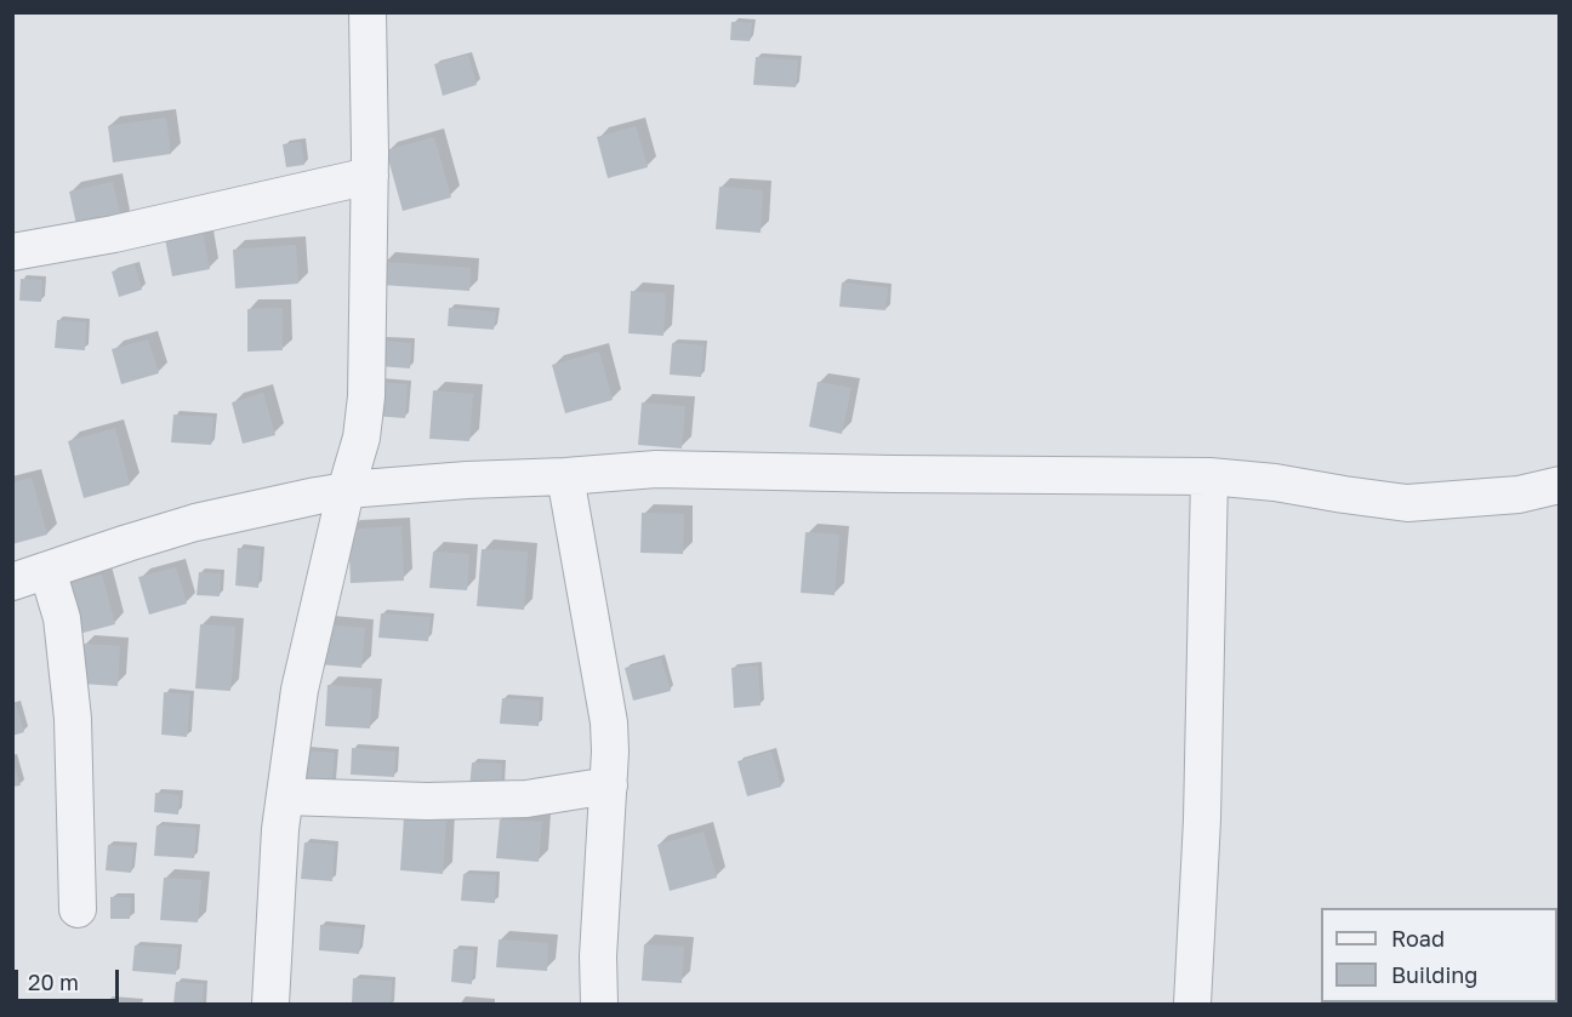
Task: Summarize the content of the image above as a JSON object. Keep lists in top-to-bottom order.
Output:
{
  "legend": ["Road", "Building"],
  "scale_bar": "20 m"
}
